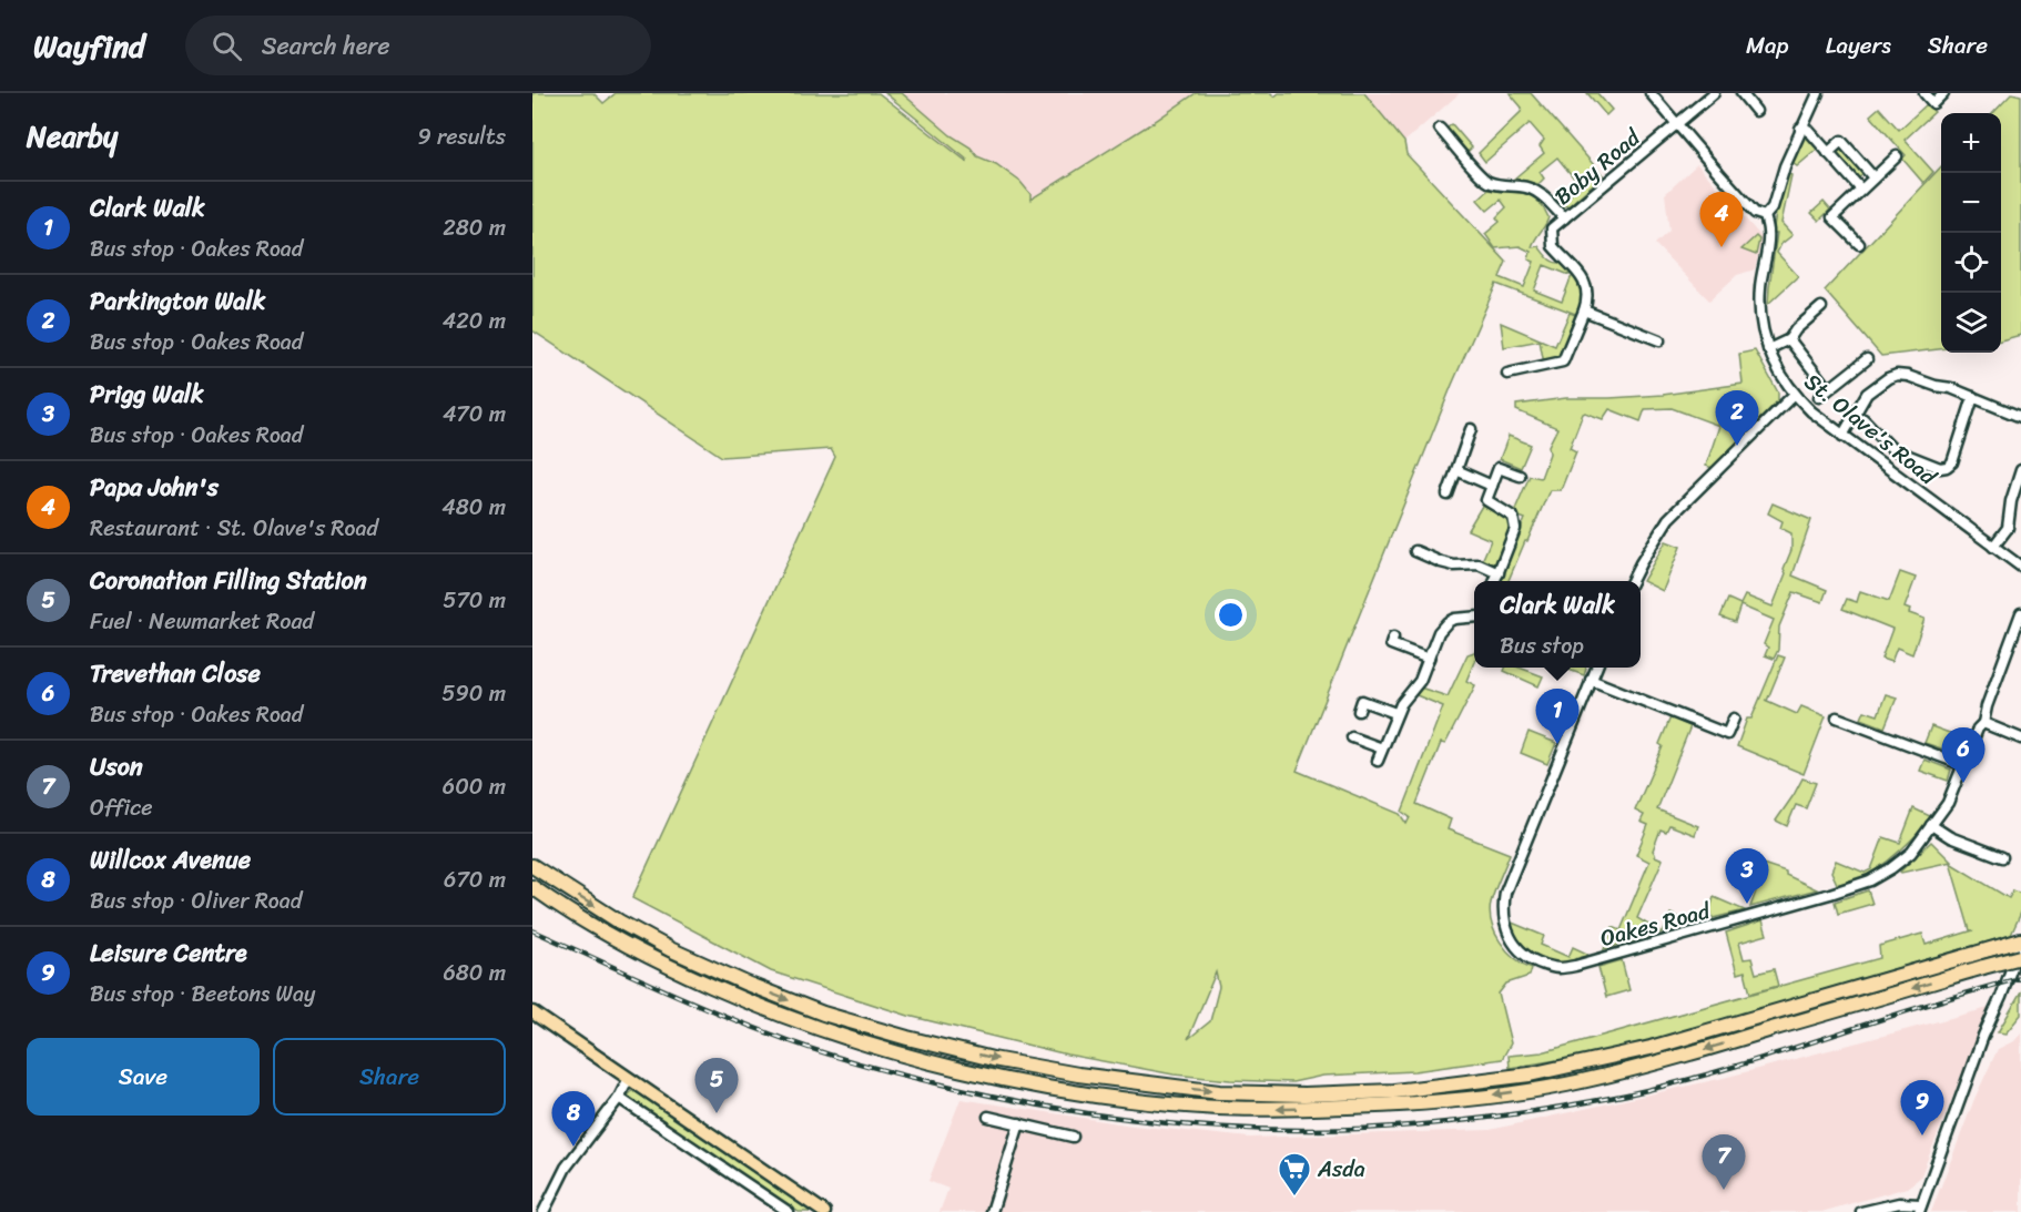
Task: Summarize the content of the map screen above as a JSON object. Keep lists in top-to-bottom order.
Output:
{
  "streets": {
    "street": ["Boby Road", "St. Olave's Road", "Oakes Road"]
  },
  "places": {
    "supermarket": ["Asda"]
  },
  "page": {
    "header": "Wayfind",
    "search": "Search here",
    "nav": ["Map", "Layers", "Share"],
    "heading": ["Nearby", "9 results"],
    "map_buttons": ["+", "−"],
    "list": [
      {
        "mark": "1",
        "name": "Clark Walk",
        "note": "Bus stop · Oakes Road",
        "value": "280 m"
      },
      {
        "mark": "2",
        "name": "Parkington Walk",
        "note": "Bus stop · Oakes Road",
        "value": "420 m"
      },
      {
        "mark": "3",
        "name": "Prigg Walk",
        "note": "Bus stop · Oakes Road",
        "value": "470 m"
      },
      {
        "mark": "4",
        "name": "Papa John's",
        "note": "Restaurant · St. Olave's Road",
        "value": "480 m"
      },
      {
        "mark": "5",
        "name": "Coronation Filling Station",
        "note": "Fuel · Newmarket Road",
        "value": "570 m"
      },
      {
        "mark": "6",
        "name": "Trevethan Close",
        "note": "Bus stop · Oakes Road",
        "value": "590 m"
      },
      {
        "mark": "7",
        "name": "Uson",
        "note": "Office",
        "value": "600 m"
      },
      {
        "mark": "8",
        "name": "Willcox Avenue",
        "note": "Bus stop · Oliver Road",
        "value": "670 m"
      },
      {
        "mark": "9",
        "name": "Leisure Centre",
        "note": "Bus stop · Beetons Way",
        "value": "680 m"
      }
    ],
    "pins": [
      "4",
      "2",
      "1",
      "6",
      "3",
      "5",
      "9",
      "8",
      "7"
    ],
    "popup": ["Clark Walk", "Bus stop"],
    "buttons": ["Save", "Share"]
  }
}
